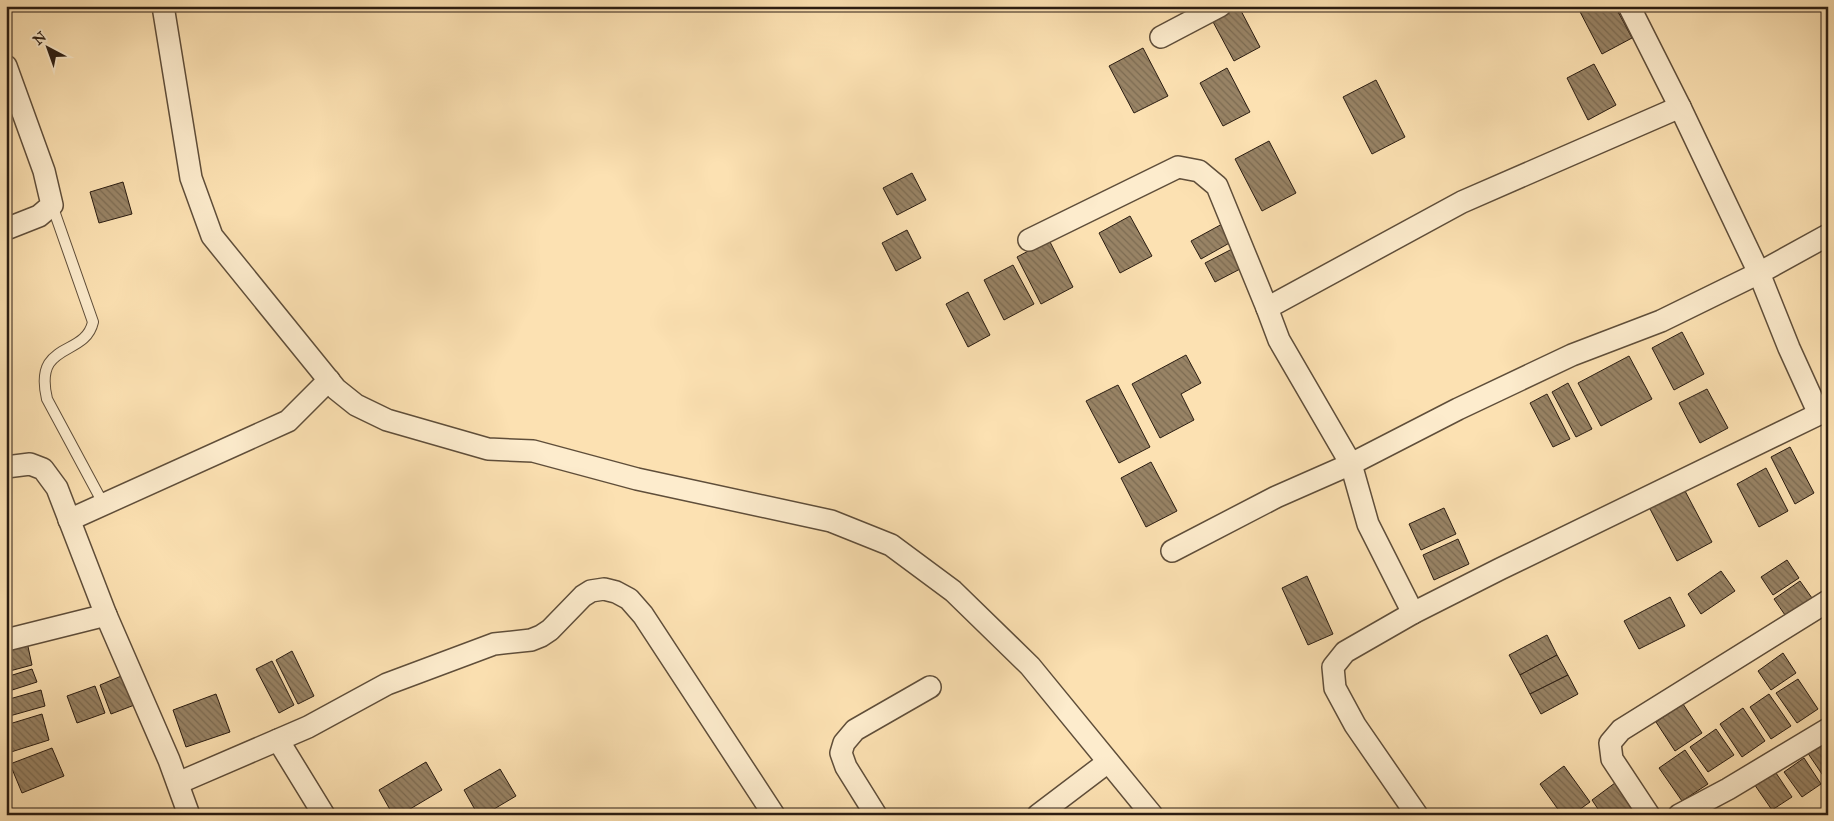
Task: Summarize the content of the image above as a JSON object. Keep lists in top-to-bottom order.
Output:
{
  "north": "top left"
}
